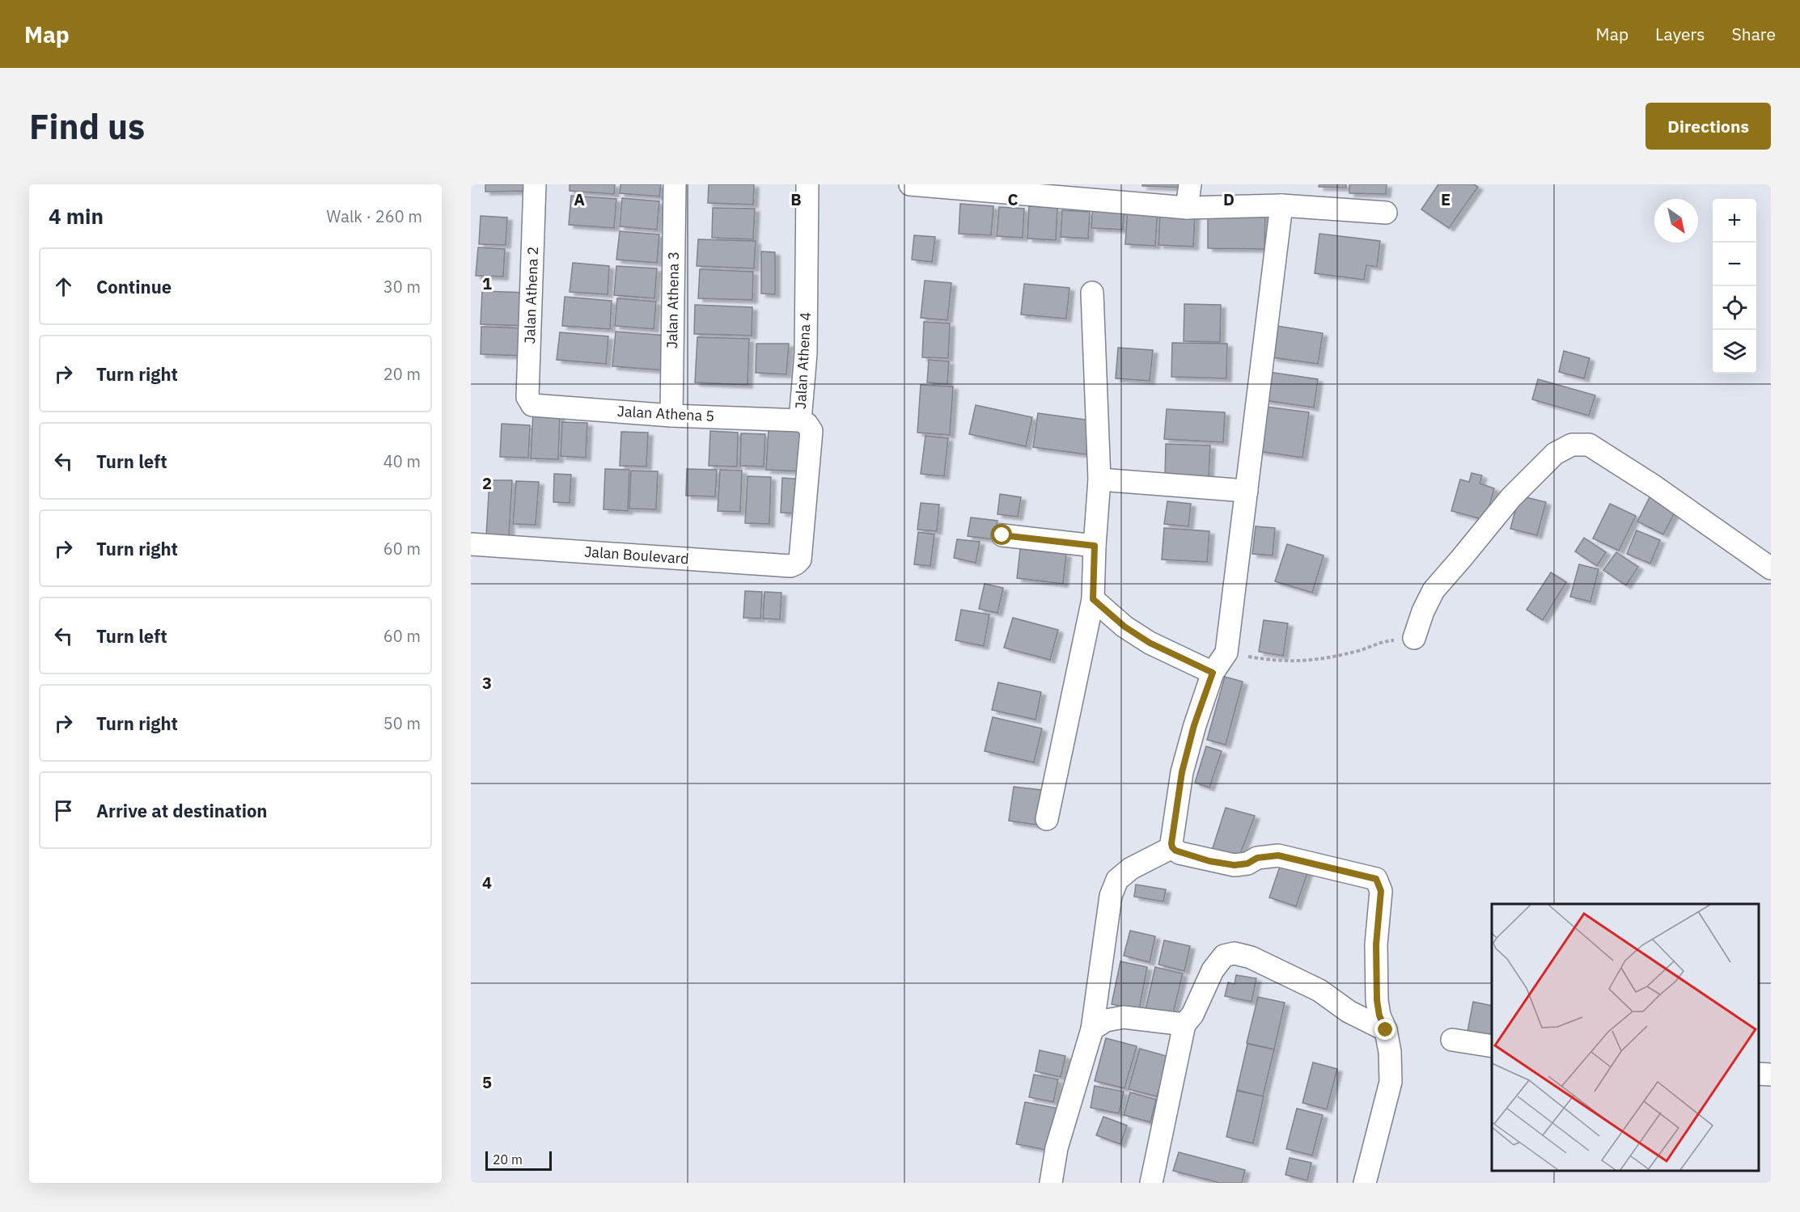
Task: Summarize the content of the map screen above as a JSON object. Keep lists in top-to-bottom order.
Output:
{
  "streets": {
    "street": [
      "Jalan Athena 2",
      "Jalan Athena 3",
      "Jalan Athena 4",
      "Jalan Athena 5",
      "Jalan Boulevard"
    ]
  },
  "crossings": [
    ["Jalan Athena 2", "Jalan Athena 5"],
    ["Jalan Athena 3", "Jalan Athena 5"],
    ["Jalan Athena 4", "Jalan Athena 5"],
    ["Jalan Athena 4", "Jalan Boulevard"]
  ],
  "scale_bar": "20 m",
  "north": "bottom right",
  "page": {
    "header": "Map",
    "nav": ["Map", "Layers", "Share"],
    "buttons": "Directions",
    "title": "Find us",
    "heading": ["4 min", "Walk · 260 m"],
    "map_buttons": ["+", "−"],
    "list": [
      ["Continue", "30 m"],
      ["Turn right", "20 m"],
      ["Turn left", "40 m"],
      ["Turn right", "60 m"],
      ["Turn left", "60 m"],
      ["Turn right", "50 m"],
      "Arrive at destination"
    ],
    "scale": "20 m"
  },
  "grid": {
    "columns": [
      "A",
      "B",
      "C",
      "D",
      "E"
    ],
    "rows": [
      "1",
      "2",
      "3",
      "4",
      "5"
    ]
  }
}
